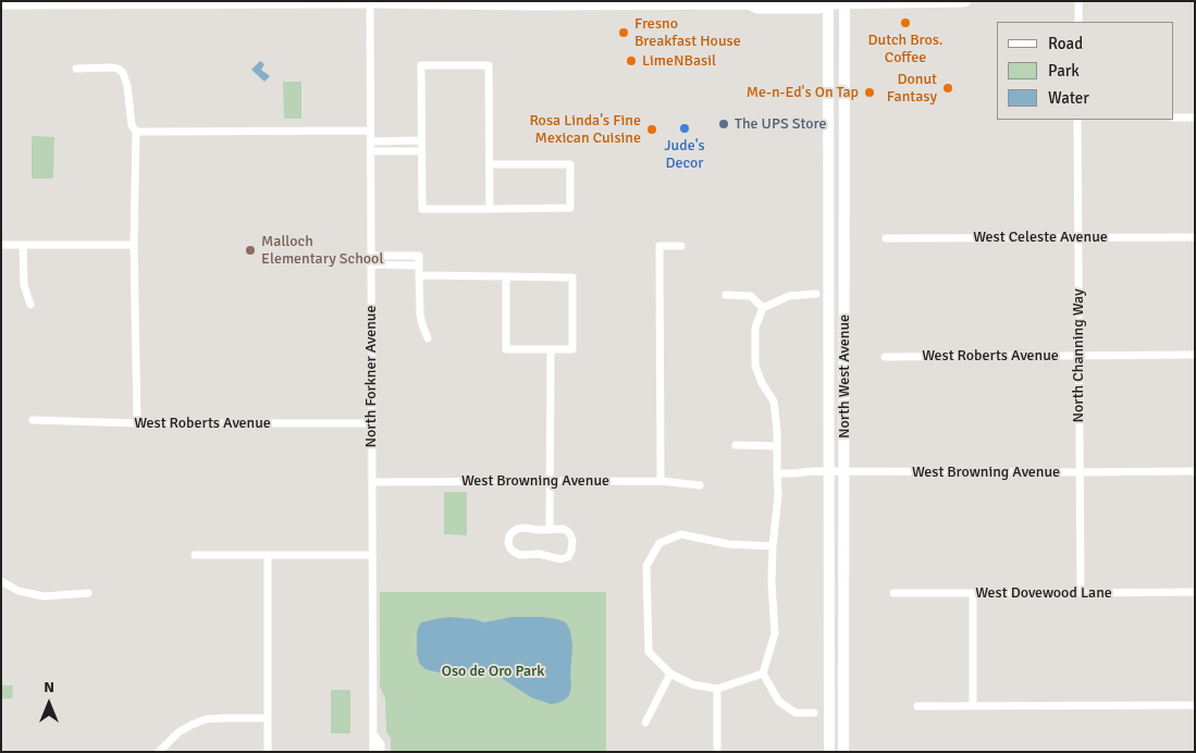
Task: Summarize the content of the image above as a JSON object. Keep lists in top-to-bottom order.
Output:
{
  "streets": {
    "main road": ["North West Avenue"],
    "street": [
      "West Celeste Avenue",
      "West Roberts Avenue",
      "North Channing Way",
      "North Forkner Avenue",
      "West Browning Avenue",
      "West Dovewood Lane"
    ]
  },
  "crossings": [
    ["West Celeste Avenue", "North Channing Way"],
    ["West Roberts Avenue", "North Channing Way"],
    ["West Roberts Avenue", "North Forkner Avenue"],
    ["North Channing Way", "West Browning Avenue"],
    ["North Channing Way", "West Dovewood Lane"],
    ["North Forkner Avenue", "West Browning Avenue"],
    ["North West Avenue", "West Browning Avenue"]
  ],
  "parks": ["Oso de Oro Park"],
  "places": [
    "Dutch Bros. Coffee",
    "Fresno Breakfast House",
    "LimeNBasil",
    "Donut Fantasy",
    "Me-n-Ed's On Tap",
    "The UPS Store",
    "Jude's Decor",
    "Rosa Linda's Fine Mexican Cuisine",
    "Malloch Elementary School"
  ],
  "legend": ["Road", "Park", "Water"],
  "north": "top"
}
